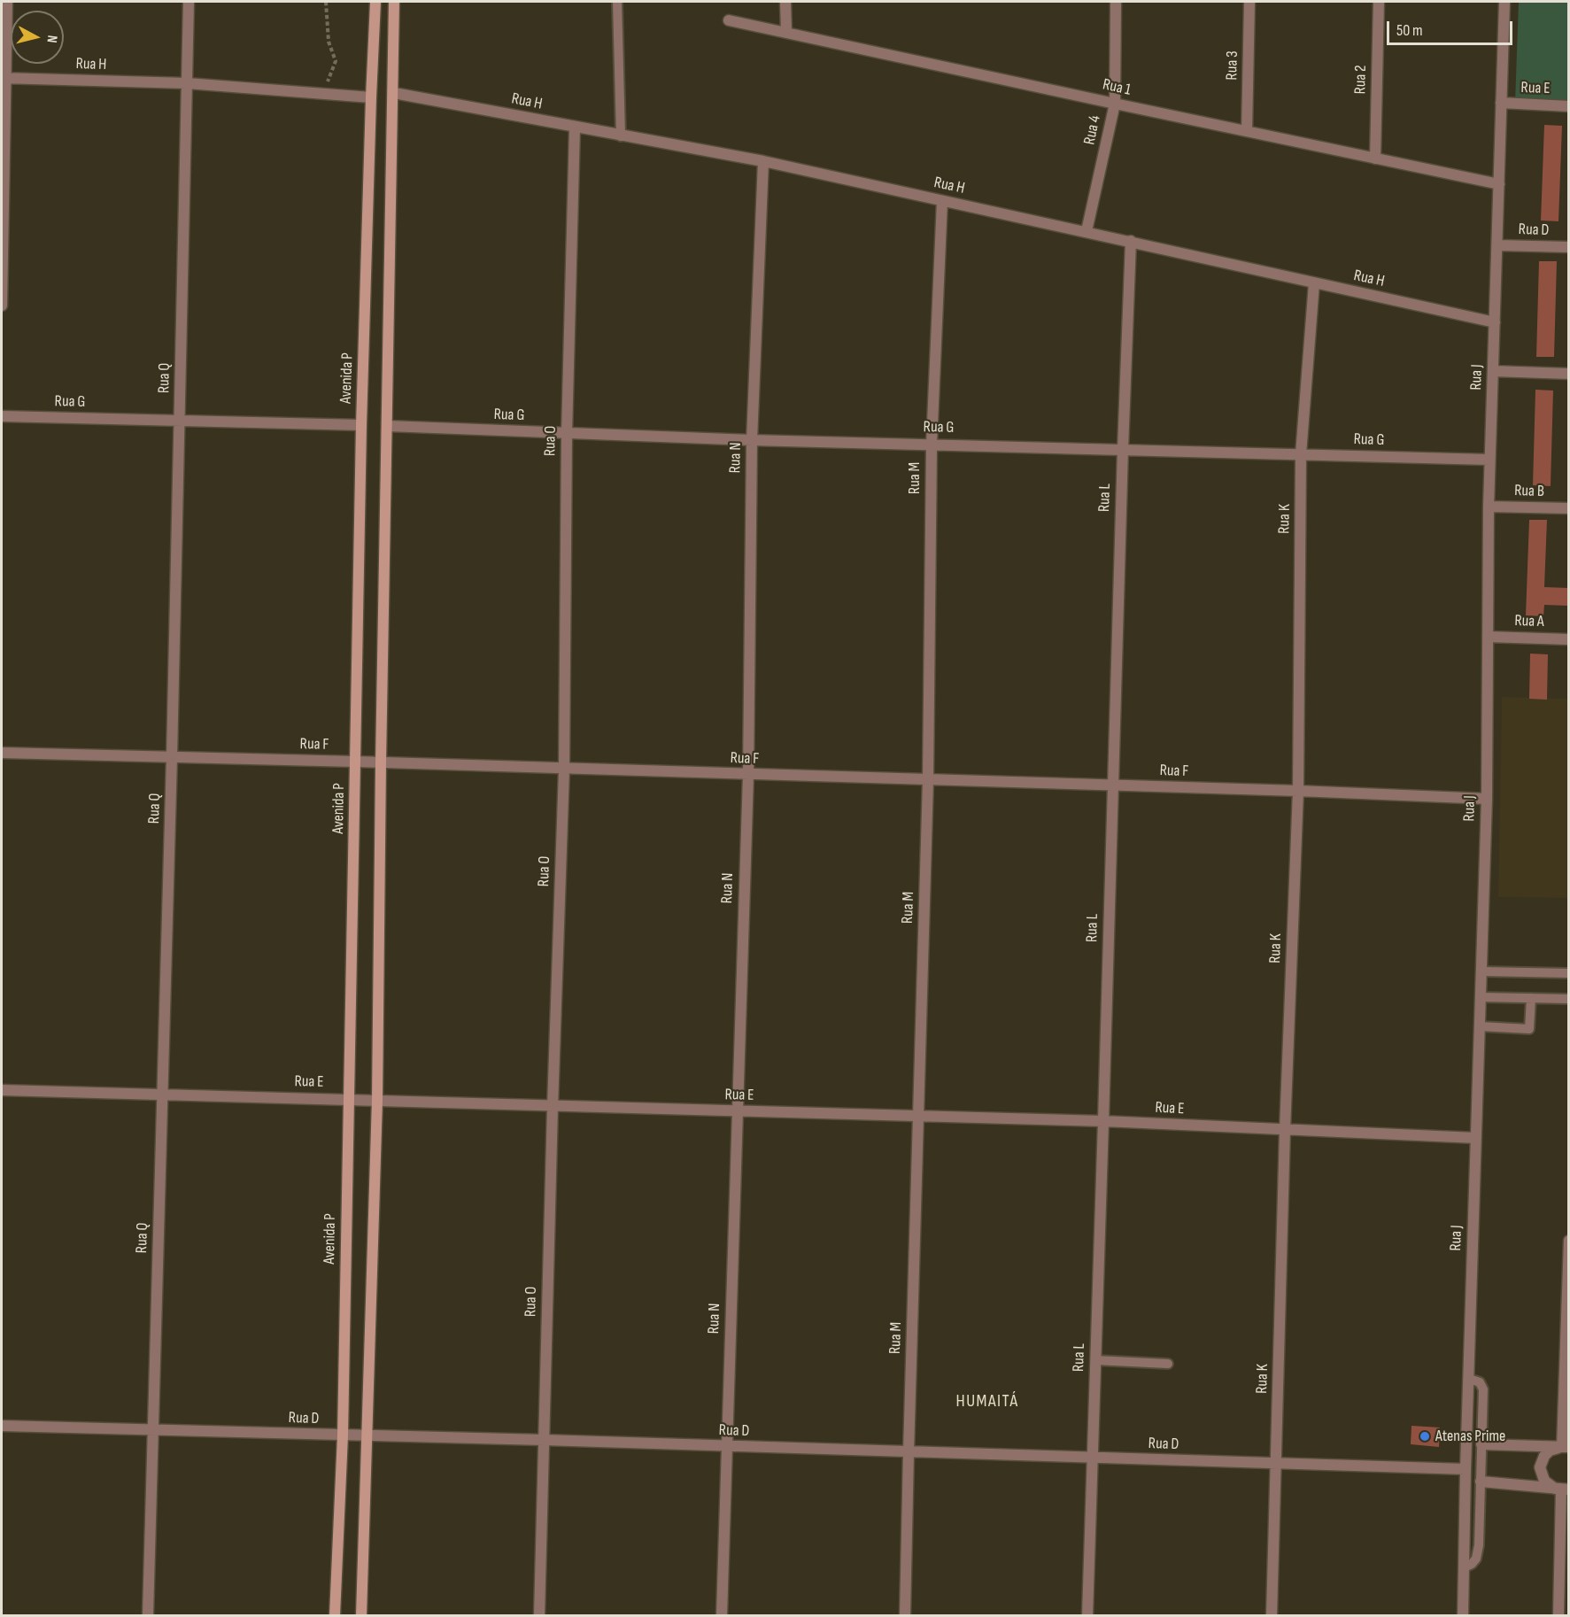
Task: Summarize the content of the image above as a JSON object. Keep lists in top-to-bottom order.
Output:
{
  "streets": {
    "street": [
      "Rua H",
      "Rua 3",
      "Rua 2",
      "Rua 1",
      "Rua E",
      "Rua 4",
      "Rua D",
      "Rua J",
      "Rua Q",
      "Avenida P",
      "Rua G",
      "Rua O",
      "Rua N",
      "Rua M",
      "Rua B",
      "Rua L",
      "Rua K",
      "Rua A",
      "Rua F"
    ]
  },
  "crossings": [
    ["Rua H", "Rua 4"],
    ["Rua H", "Rua J"],
    ["Rua H", "Rua Q"],
    ["Rua H", "Avenida P"],
    ["Rua H", "Rua O"],
    ["Rua H", "Rua N"],
    ["Rua H", "Rua M"],
    ["Rua H", "Rua L"],
    ["Rua H", "Rua K"],
    ["Rua 3", "Rua 1"],
    ["Rua 2", "Rua 1"],
    ["Rua 1", "Rua 4"],
    ["Rua 1", "Rua J"],
    ["Rua E", "Rua J"],
    ["Rua E", "Rua Q"],
    ["Rua E", "Avenida P"],
    ["Rua E", "Rua O"],
    ["Rua E", "Rua N"],
    ["Rua E", "Rua M"],
    ["Rua E", "Rua L"],
    ["Rua E", "Rua K"],
    ["Rua D", "Rua J"],
    ["Rua D", "Rua Q"],
    ["Rua D", "Avenida P"],
    ["Rua D", "Rua O"],
    ["Rua D", "Rua N"],
    ["Rua D", "Rua M"],
    ["Rua D", "Rua L"],
    ["Rua D", "Rua K"],
    ["Rua J", "Rua G"],
    ["Rua J", "Rua B"],
    ["Rua J", "Rua A"],
    ["Rua J", "Rua F"],
    ["Rua Q", "Rua G"],
    ["Rua Q", "Rua F"],
    ["Avenida P", "Rua G"],
    ["Avenida P", "Rua F"],
    ["Rua G", "Rua O"],
    ["Rua G", "Rua N"],
    ["Rua G", "Rua M"],
    ["Rua G", "Rua L"],
    ["Rua G", "Rua K"],
    ["Rua O", "Rua F"],
    ["Rua N", "Rua F"],
    ["Rua M", "Rua F"],
    ["Rua L", "Rua F"],
    ["Rua K", "Rua F"]
  ],
  "districts": ["HUMAITÁ"],
  "places": ["Atenas Prime"],
  "scale_bar": "50 m",
  "north": "right"
}
